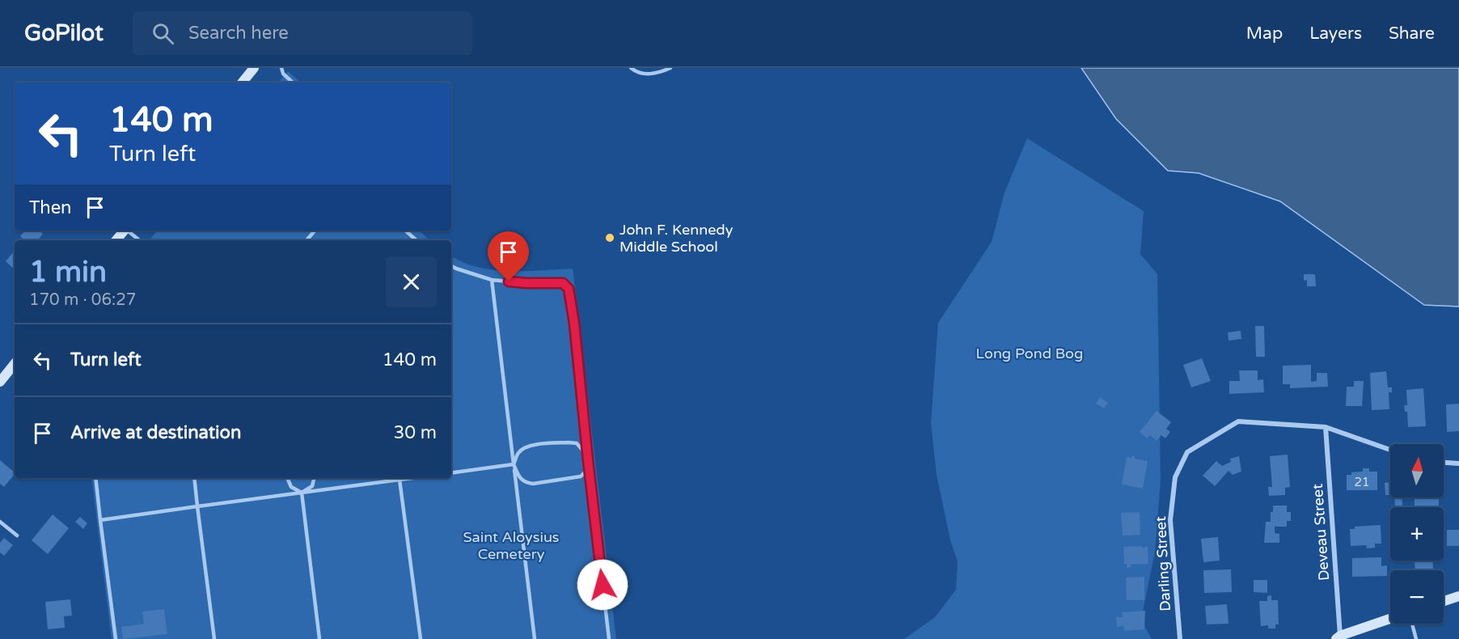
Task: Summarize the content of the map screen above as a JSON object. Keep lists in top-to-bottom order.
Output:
{
  "streets": {
    "street": ["Deveau Street", "Darling Street"]
  },
  "crossings": [
    ["Deveau Street", "Darling Street"]
  ],
  "parks": ["Long Pond Bog", "Saint Aloysius Cemetery"],
  "places": ["John F. Kennedy Middle School"],
  "house_numbers": ["21"],
  "north": "top",
  "page": {
    "header": "GoPilot",
    "search": "Search here",
    "nav": ["Map", "Layers", "Share"],
    "turn": ["140 m", "Turn left"],
    "then": "Then",
    "heading": ["1 min", "170 m · 06:27"],
    "list": [
      {
        "name": "Turn left",
        "value": "140 m"
      },
      {
        "name": "Arrive at destination",
        "value": "30 m"
      }
    ],
    "map_buttons": ["+", "−"]
  }
}
